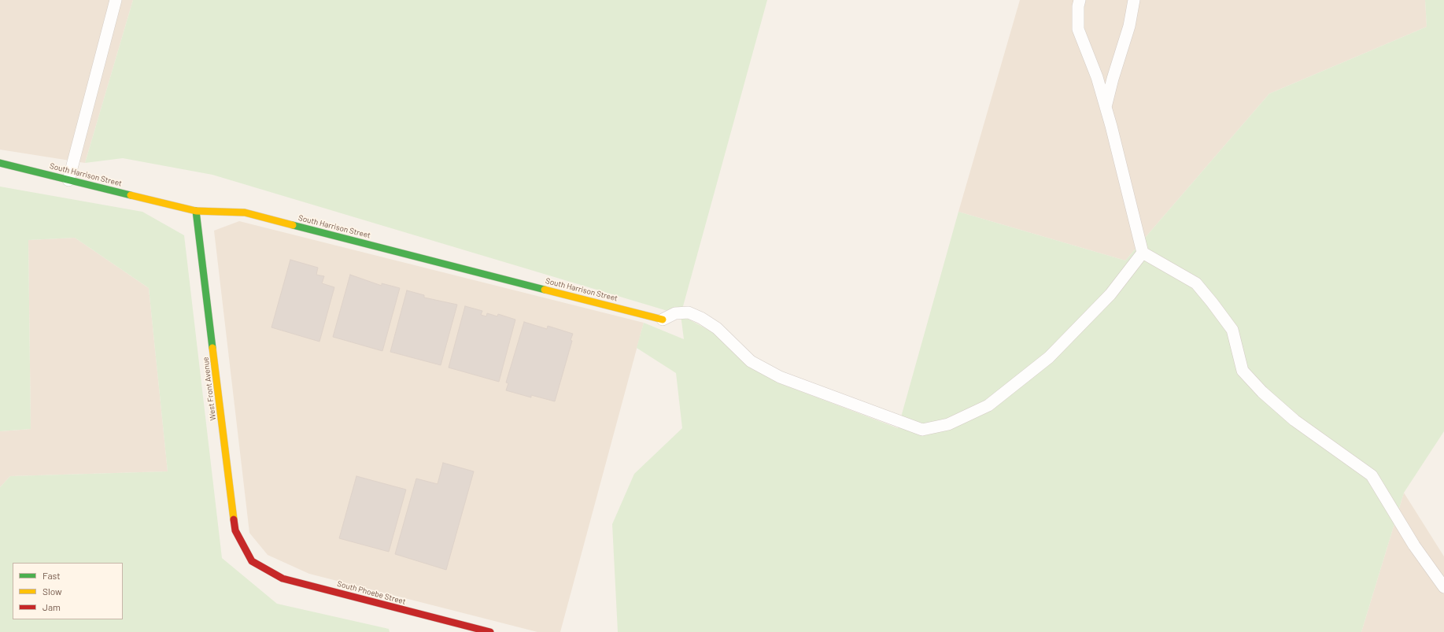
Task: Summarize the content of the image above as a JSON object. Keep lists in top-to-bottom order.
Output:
{
  "streets": {
    "street": ["South Harrison Street", "West Front Avenue", "South Phoebe Street"]
  },
  "crossings": [
    ["South Harrison Street", "West Front Avenue"],
    ["West Front Avenue", "South Phoebe Street"]
  ],
  "legend": ["Fast", "Slow", "Jam"]
}
